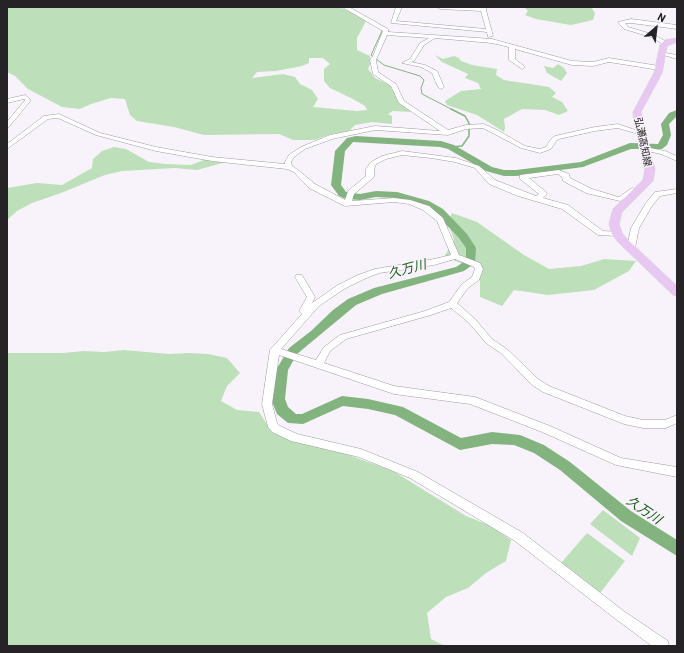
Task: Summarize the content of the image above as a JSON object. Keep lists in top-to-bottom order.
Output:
{
  "streets": {
    "main road": ["弘瀬高知線"]
  },
  "water": ["久万川"],
  "north": "top right"
}
